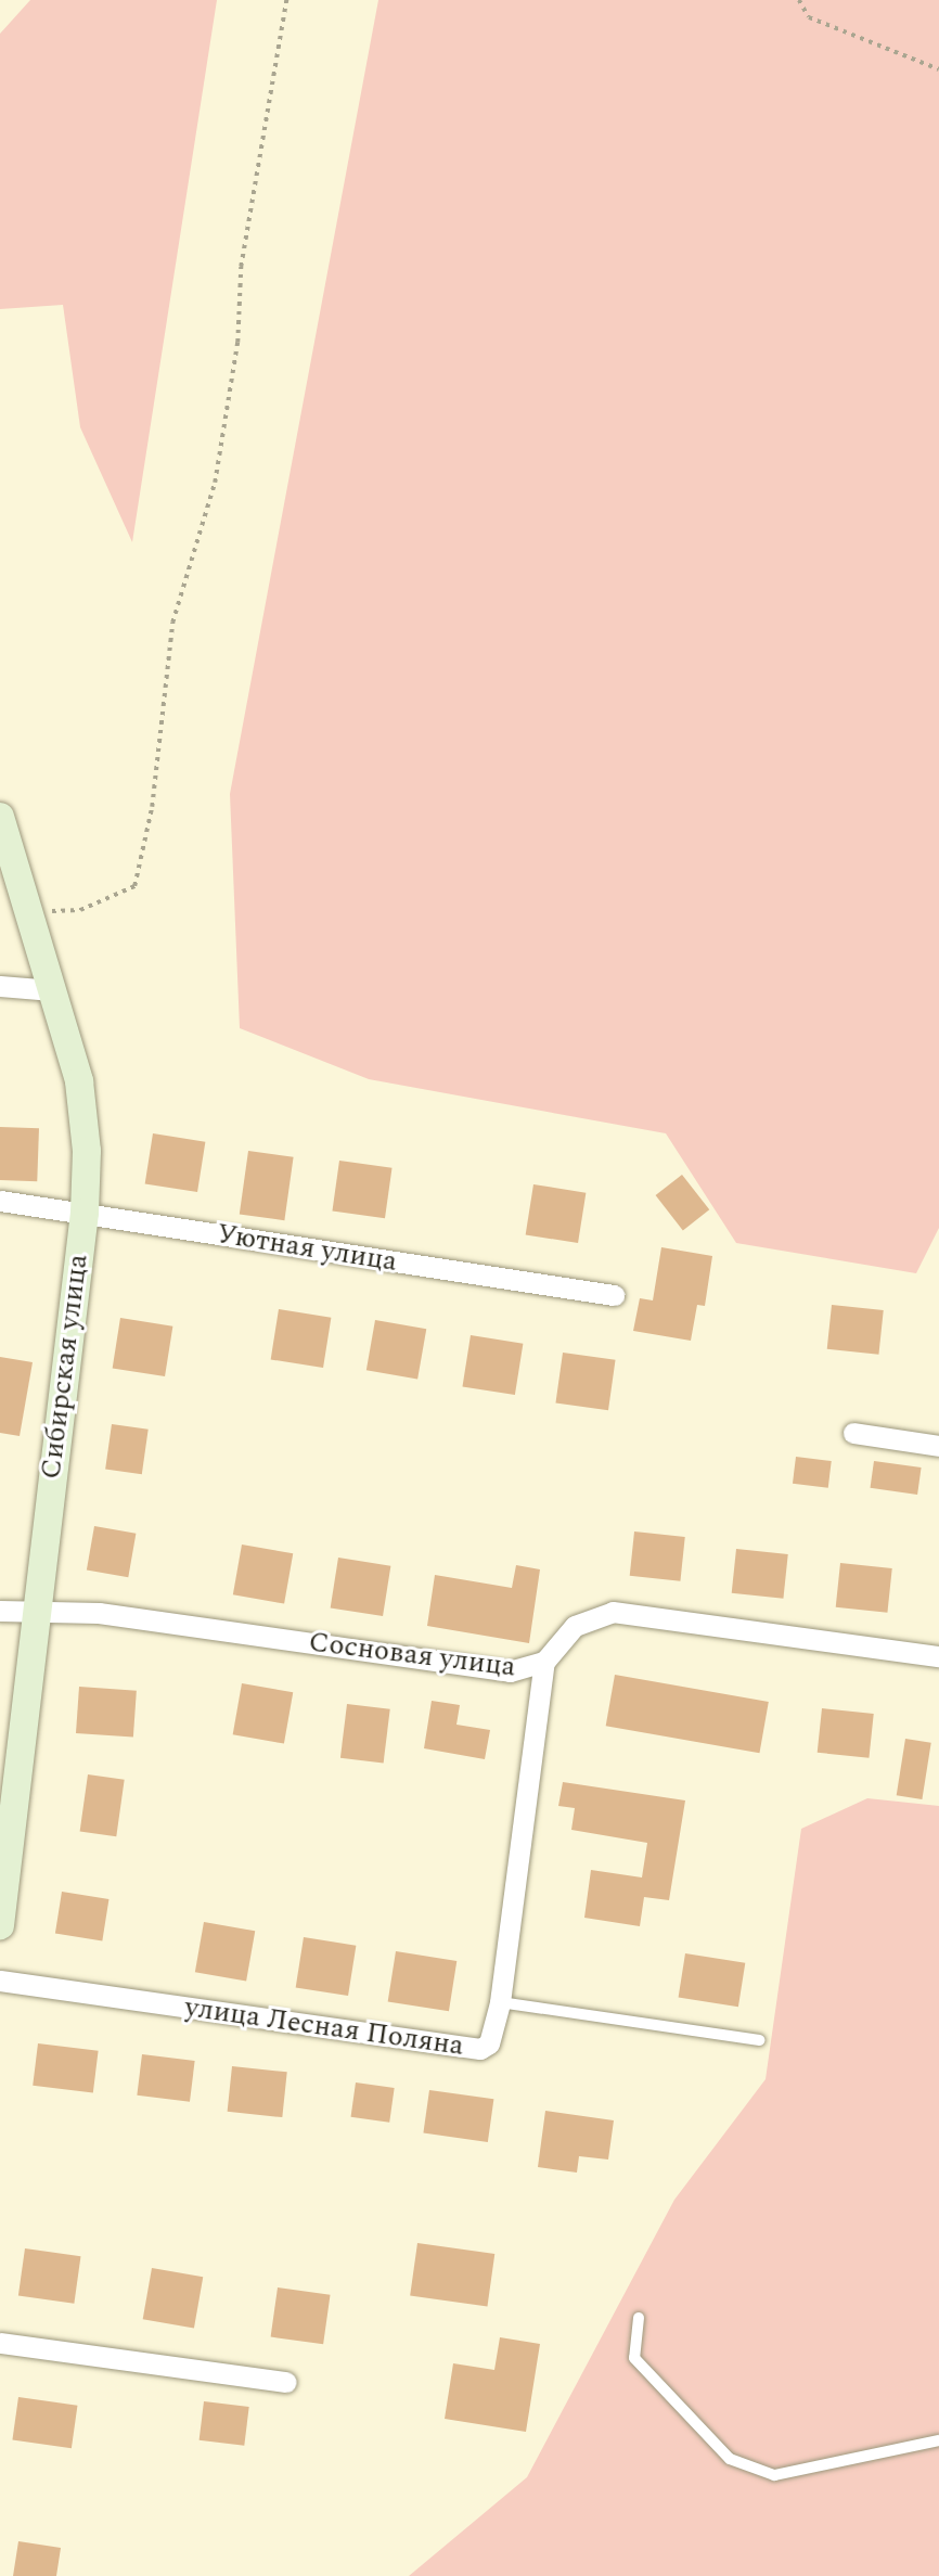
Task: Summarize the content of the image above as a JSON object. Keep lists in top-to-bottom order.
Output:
{
  "streets": {
    "street": [
      "Уютная улица",
      "Сибирская улица",
      "Сосновая улица",
      "улица Лесная Поляна"
    ]
  },
  "crossings": [
    ["Уютная улица", "Сибирская улица"],
    ["Сибирская улица", "Сосновая улица"],
    ["Сосновая улица", "улица Лесная Поляна"]
  ]
}
